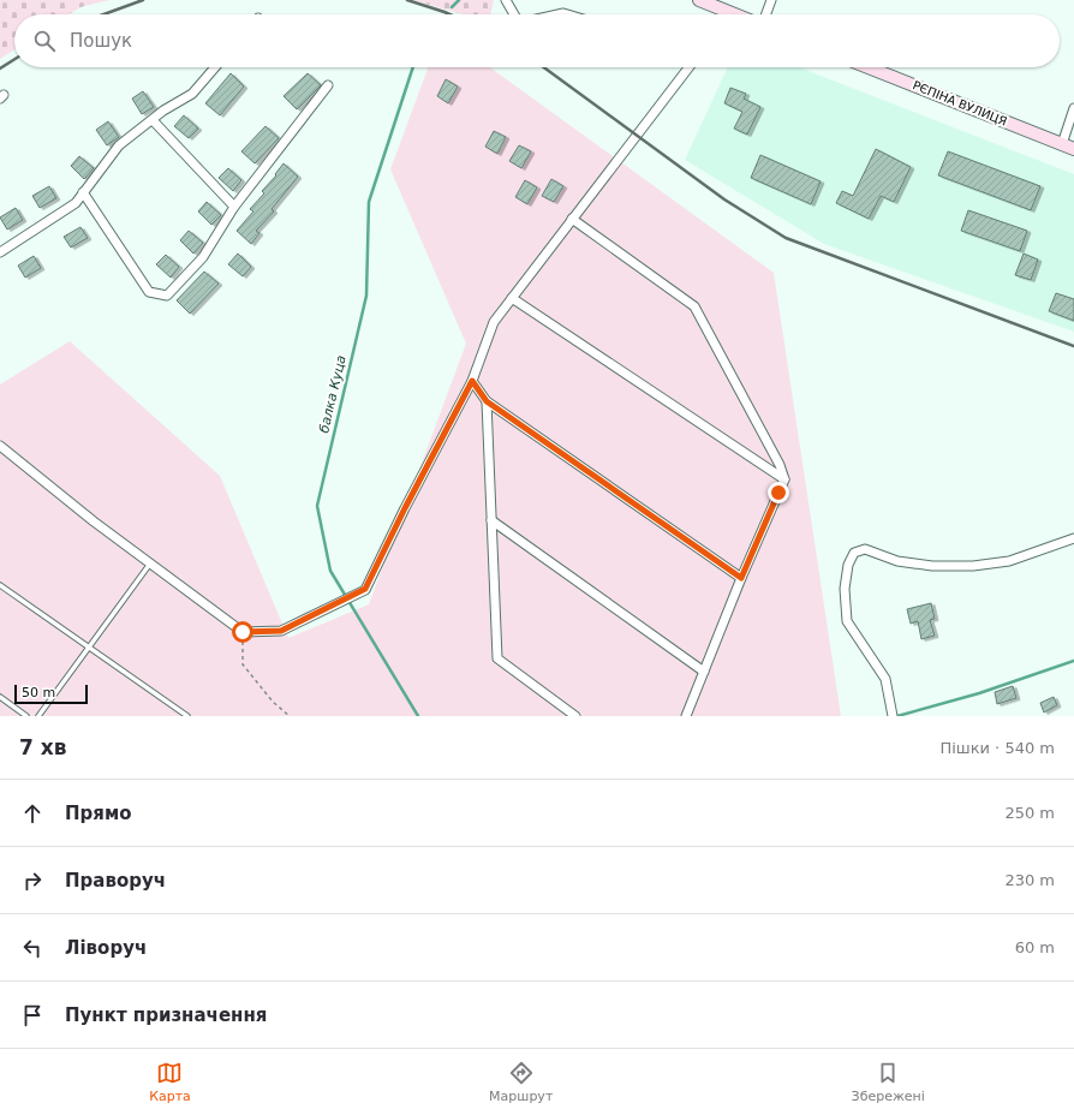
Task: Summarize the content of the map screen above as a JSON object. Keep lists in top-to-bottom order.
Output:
{
  "streets": {
    "street": ["РЄПІНА ВУЛИЦЯ"]
  },
  "water": ["балка Куца"],
  "scale_bar": "50 m",
  "page": {
    "search": "Пошук",
    "scale": "50 m",
    "heading": ["7 хв", "Пішки · 540 m"],
    "list": [
      ["Прямо", "250 m"],
      ["Праворуч", "230 m"],
      ["Ліворуч", "60 m"],
      "Пункт призначення"
    ],
    "nav": ["Карта", "Маршрут", "Збережені"]
  }
}
